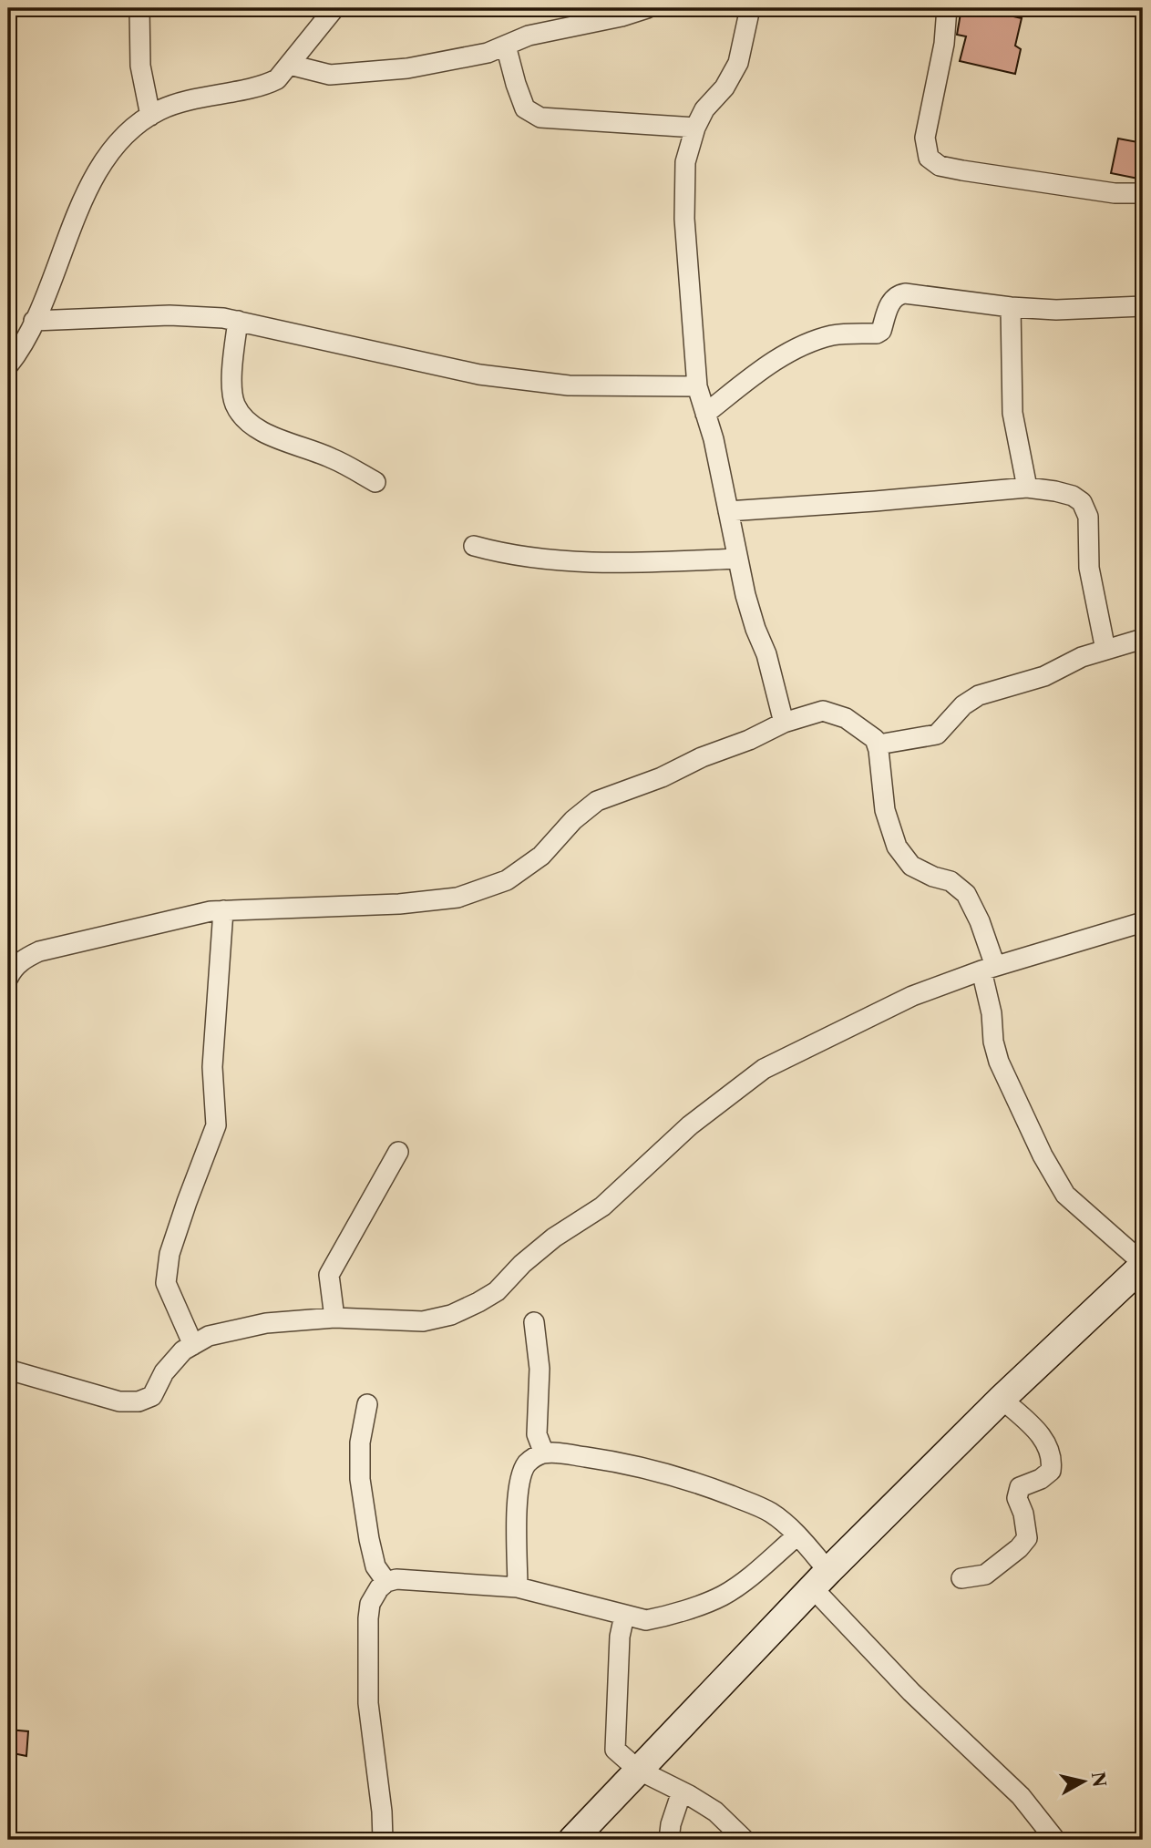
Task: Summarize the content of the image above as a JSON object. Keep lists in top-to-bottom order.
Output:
{
  "north": "right"
}
